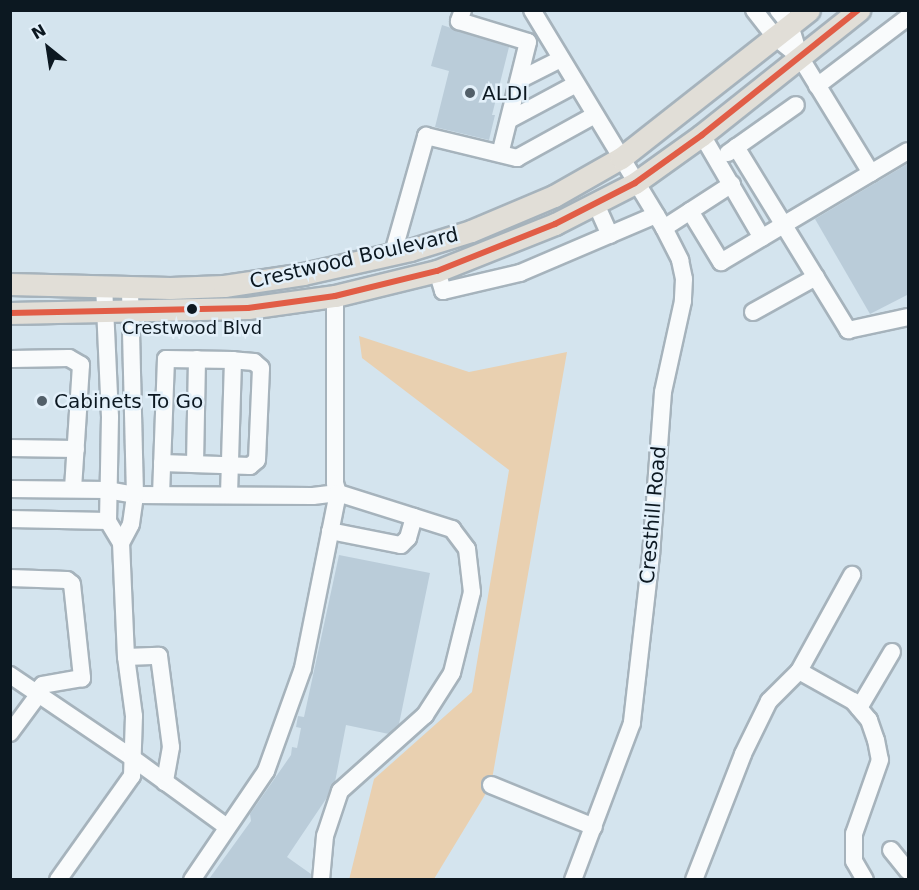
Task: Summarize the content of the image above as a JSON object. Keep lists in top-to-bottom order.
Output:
{
  "streets": {
    "main road": ["Crestwood Boulevard"],
    "street": ["Cresthill Road"]
  },
  "crossings": [
    ["Crestwood Boulevard", "Cresthill Road"]
  ],
  "places": ["ALDI", "Crestwood Blvd", "Cabinets To Go"],
  "north": "top left"
}
